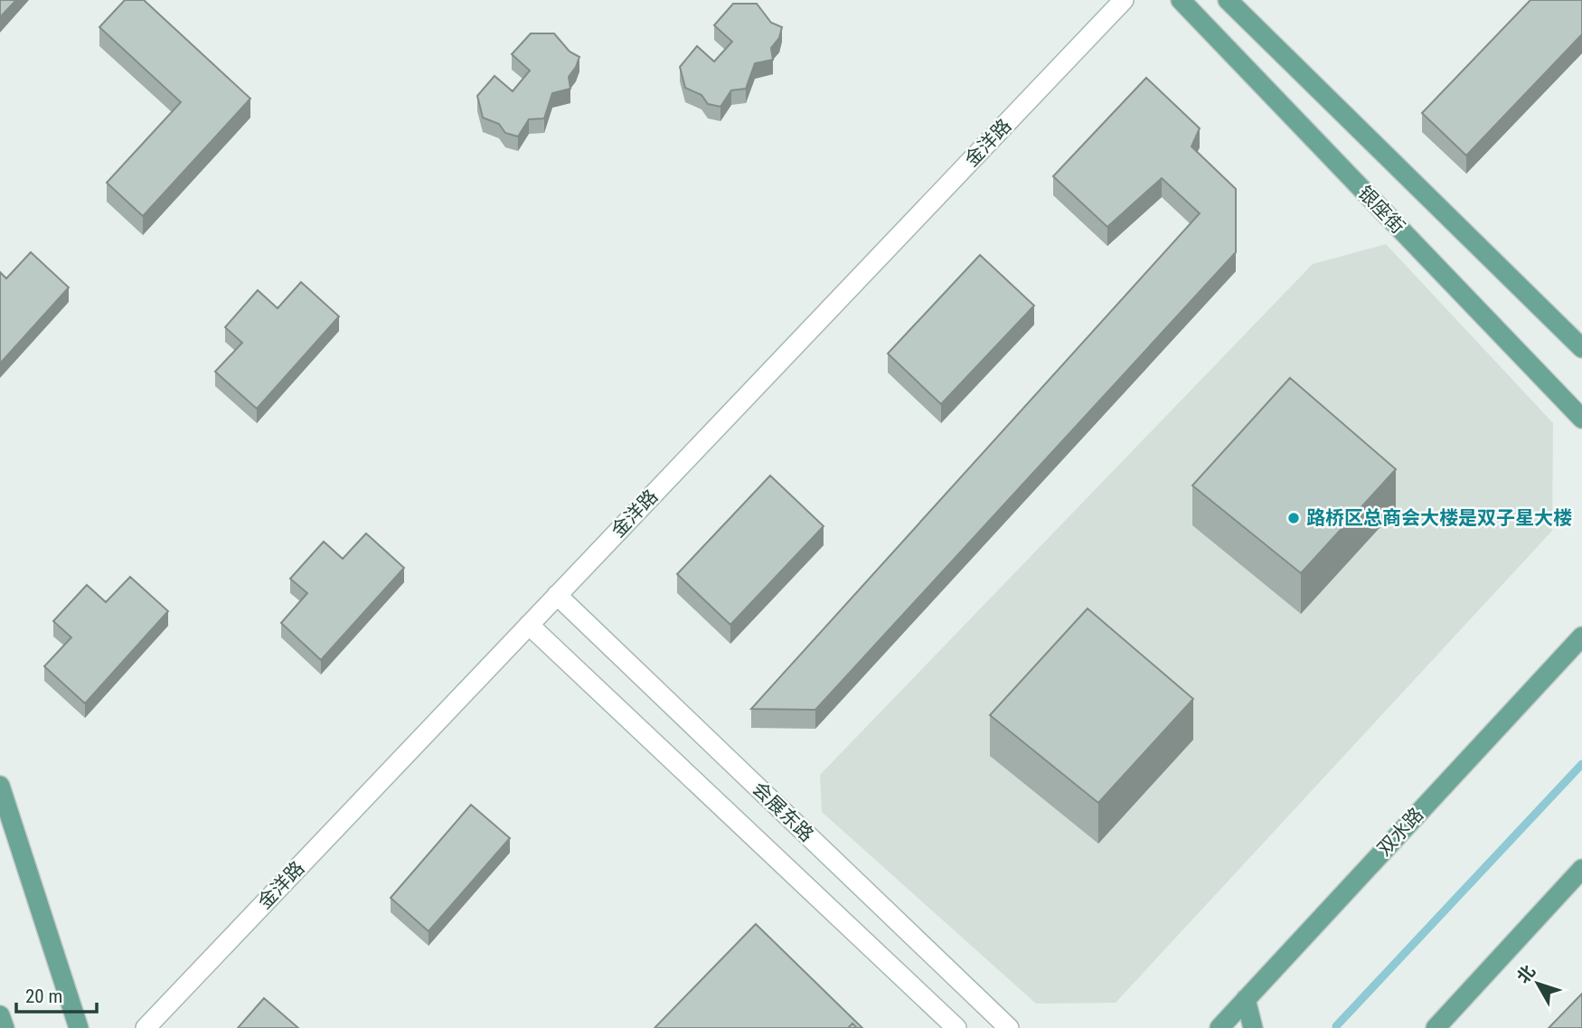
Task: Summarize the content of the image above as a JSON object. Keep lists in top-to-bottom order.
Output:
{
  "streets": {
    "main road": ["银座街", "双水路"],
    "street": ["金洋路", "会展东路"]
  },
  "crossings": [
    ["金洋路", "会展东路"]
  ],
  "places": ["路桥区总商会大楼是双子星大楼"],
  "scale_bar": "20 m",
  "north": "top left"
}
